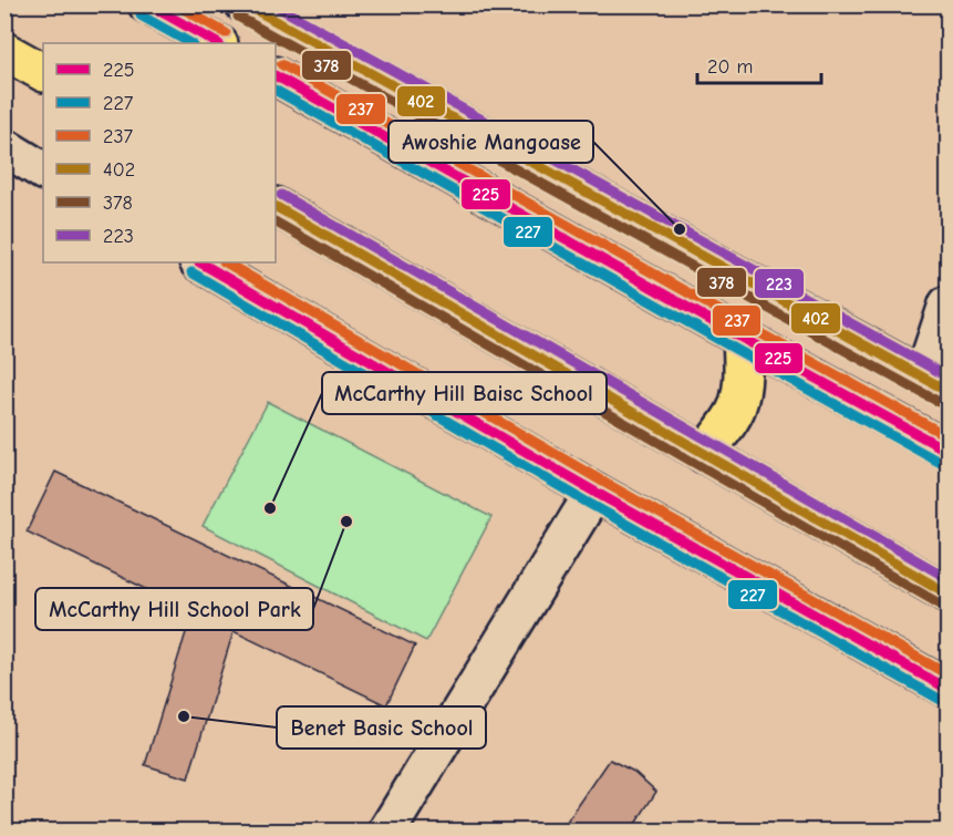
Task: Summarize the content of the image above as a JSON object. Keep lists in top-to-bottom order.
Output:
{
  "places": [
    "Awoshie Mangoase",
    "McCarthy Hill Baisc School",
    "McCarthy Hill School Park",
    "Benet Basic School"
  ],
  "lines": [
    "transit line 225",
    "transit line 237",
    "transit line 402",
    "transit line 223",
    "transit line 227",
    "transit line 378"
  ],
  "legend": [
    "225",
    "227",
    "237",
    "402",
    "378",
    "223"
  ],
  "scale_bar": "20 m"
}
